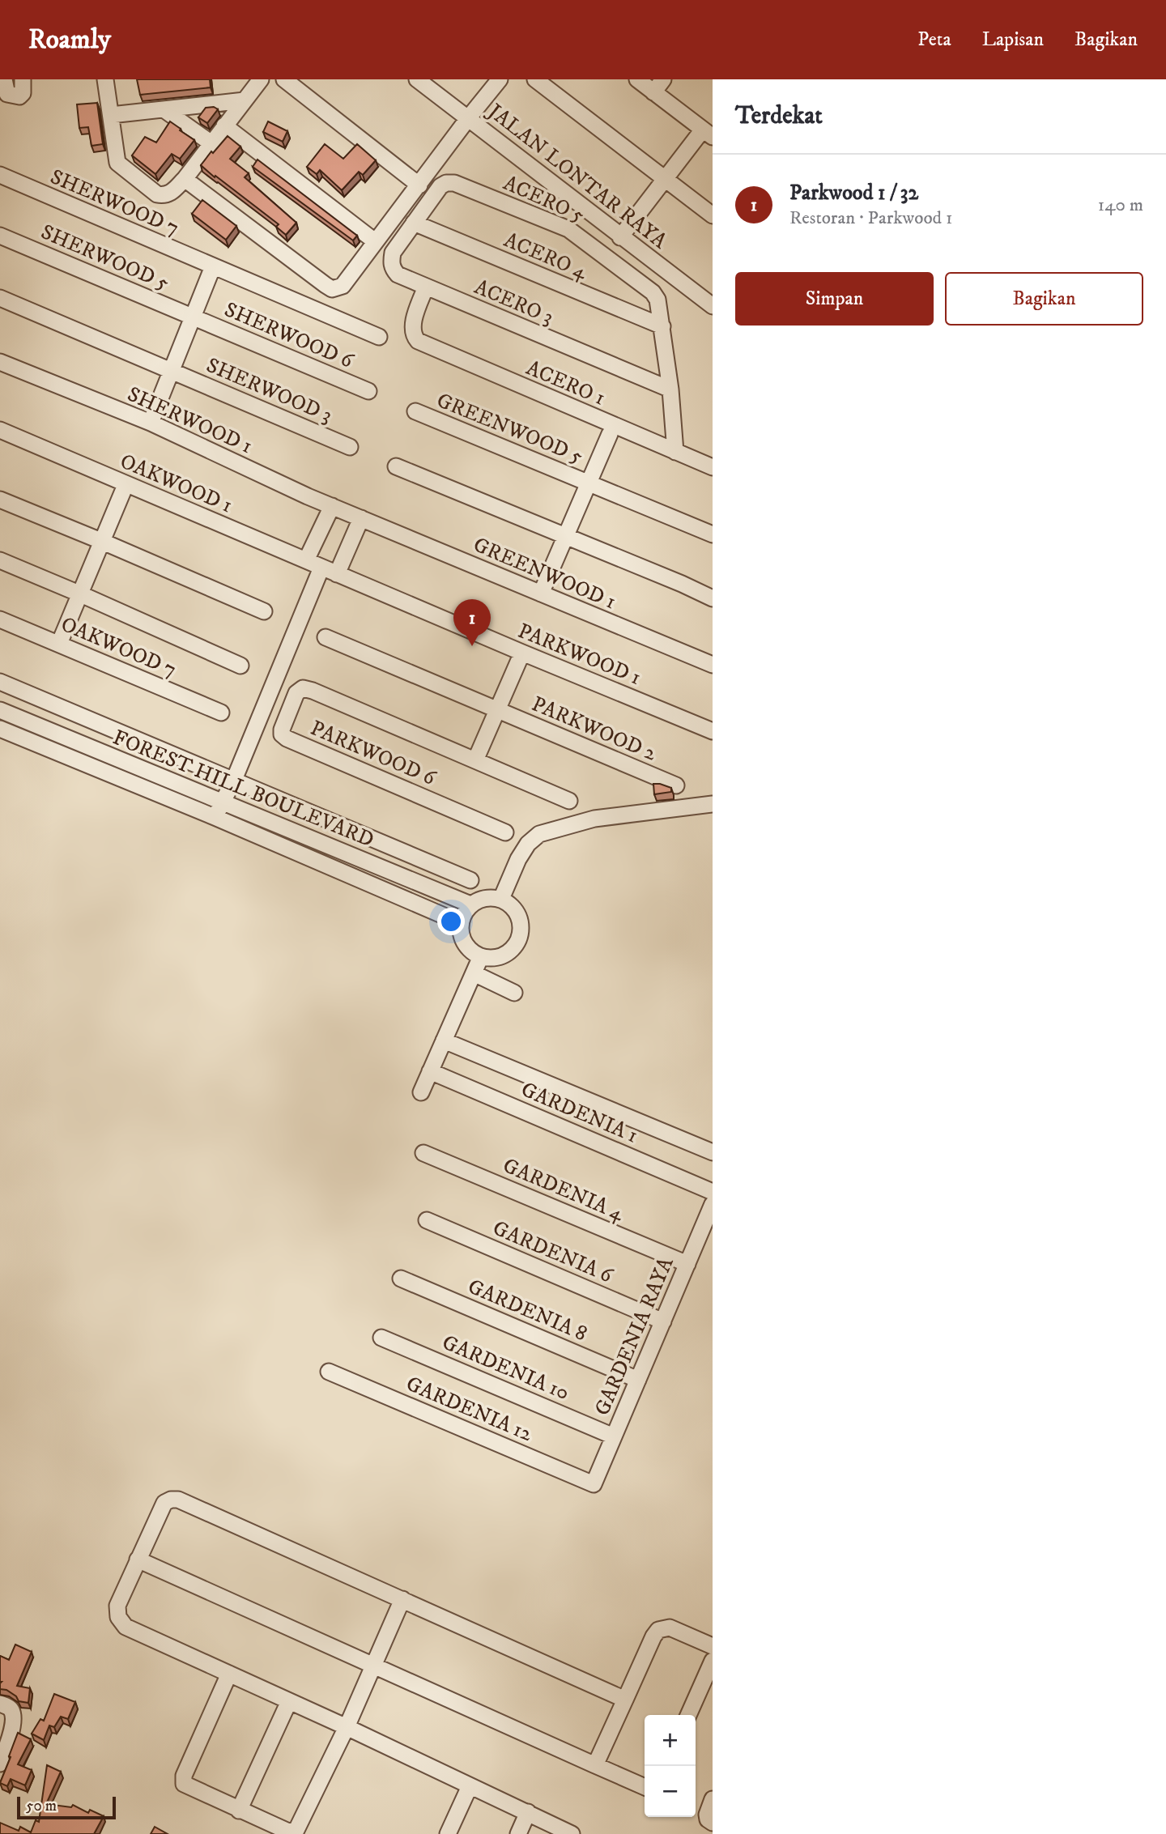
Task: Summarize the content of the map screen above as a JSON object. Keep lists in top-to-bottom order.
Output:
{
  "streets": {
    "street": [
      "JALAN LONTAR RAYA",
      "ACERO 5",
      "SHERWOOD 7",
      "ACERO 4",
      "SHERWOOD 5",
      "ACERO 3",
      "SHERWOOD 6",
      "ACERO 1",
      "SHERWOOD 3",
      "SHERWOOD 1",
      "GREENWOOD 5",
      "OAKWOOD 1",
      "GREENWOOD 1",
      "OAKWOOD 7",
      "PARKWOOD 1",
      "PARKWOOD 2",
      "PARKWOOD 6",
      "FOREST HILL BOULEVARD",
      "GARDENIA 1",
      "GARDENIA 4",
      "GARDENIA 6",
      "GARDENIA 8",
      "GARDENIA RAYA",
      "GARDENIA 10",
      "GARDENIA 12"
    ]
  },
  "crossings": [
    ["ACERO 5", "ACERO 4"],
    ["ACERO 5", "ACERO 3"],
    ["ACERO 4", "ACERO 3"],
    ["SHERWOOD 5", "SHERWOOD 6"],
    ["ACERO 3", "ACERO 1"],
    ["SHERWOOD 1", "GREENWOOD 1"],
    ["OAKWOOD 1", "PARKWOOD 1"],
    ["GARDENIA 4", "GARDENIA RAYA"],
    ["GARDENIA 6", "GARDENIA RAYA"],
    ["GARDENIA 8", "GARDENIA RAYA"],
    ["GARDENIA RAYA", "GARDENIA 10"],
    ["GARDENIA RAYA", "GARDENIA 12"]
  ],
  "scale_bar": "50 m",
  "page": {
    "header": "Roamly",
    "nav": ["Peta", "Lapisan", "Bagikan"],
    "heading": "Terdekat",
    "list": [
      {
        "mark": "1",
        "name": "Parkwood 1 / 32",
        "note": "Restoran · Parkwood 1",
        "value": "140 m"
      }
    ],
    "buttons": ["Simpan", "Bagikan"],
    "pins": "1",
    "map_buttons": ["+", "−"],
    "scale": "50 m"
  }
}
